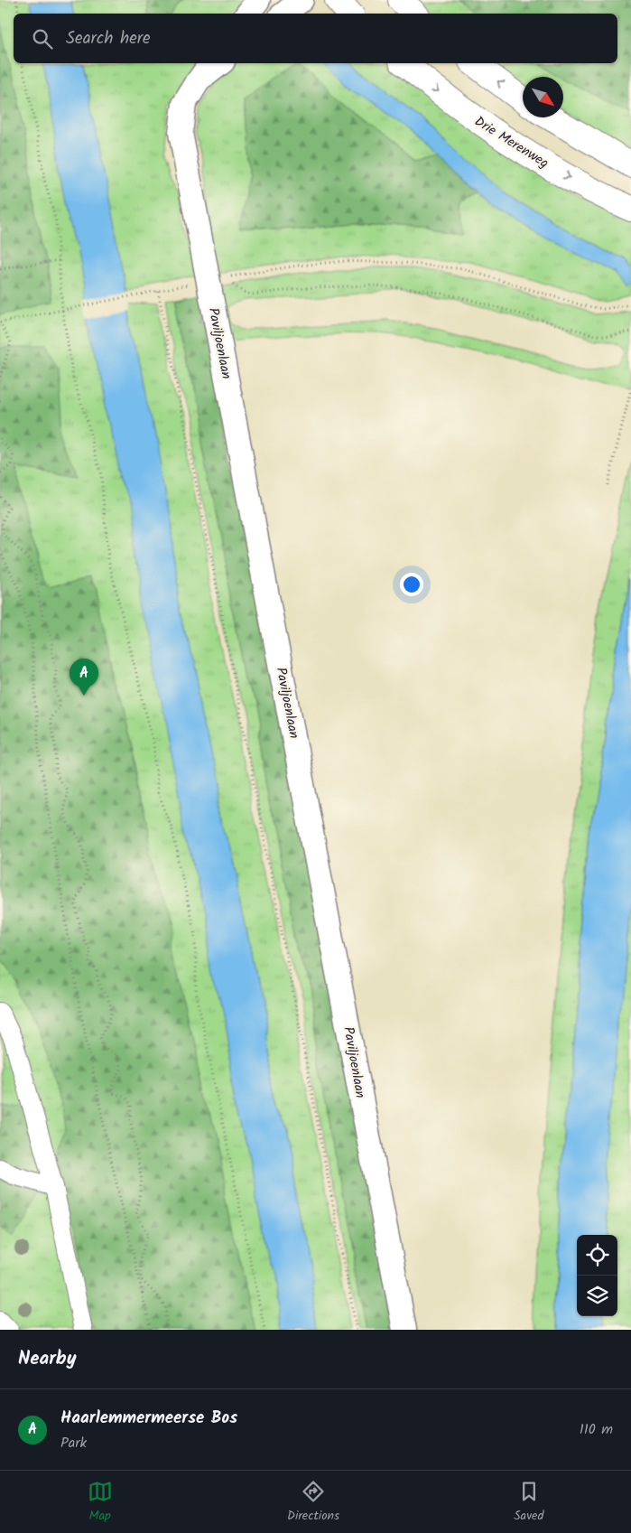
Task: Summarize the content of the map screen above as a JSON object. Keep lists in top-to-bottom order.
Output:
{
  "streets": {
    "main road": ["Drie Merenweg"],
    "street": ["Paviljoenlaan"]
  },
  "north": "bottom right",
  "page": {
    "search": "Search here",
    "pins": "A",
    "heading": "Nearby",
    "list": [
      {
        "mark": "A",
        "name": "Haarlemmermeerse Bos",
        "note": "Park",
        "value": "110 m"
      }
    ],
    "nav": ["Map", "Directions", "Saved"]
  }
}
